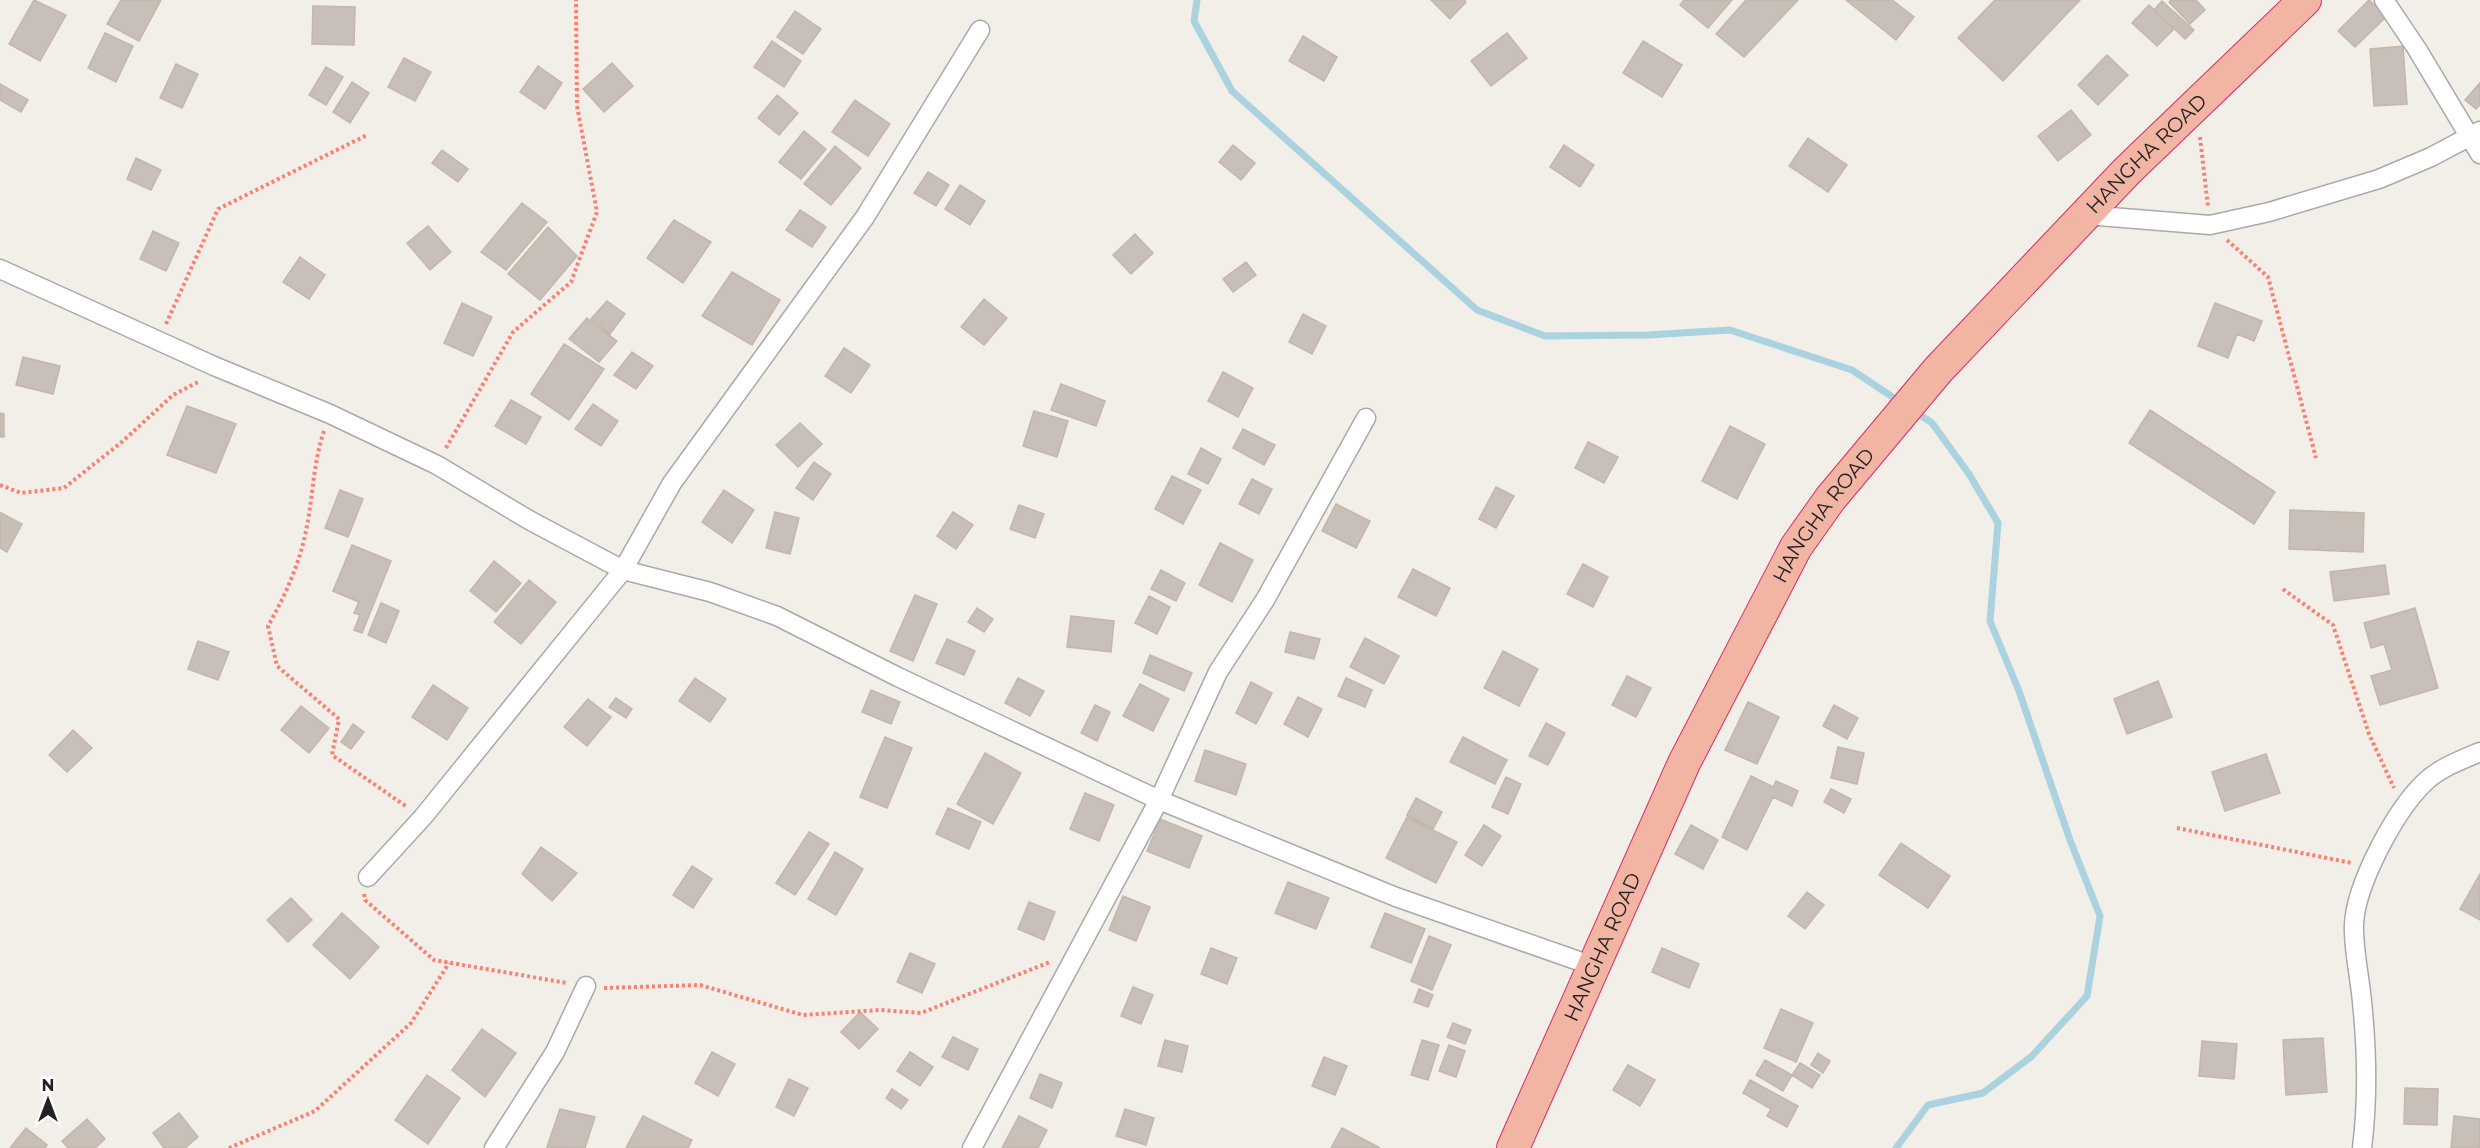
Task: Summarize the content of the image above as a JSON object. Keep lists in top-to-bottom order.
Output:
{
  "streets": {
    "highway": ["HANGHA ROAD"]
  },
  "north": "top"
}
